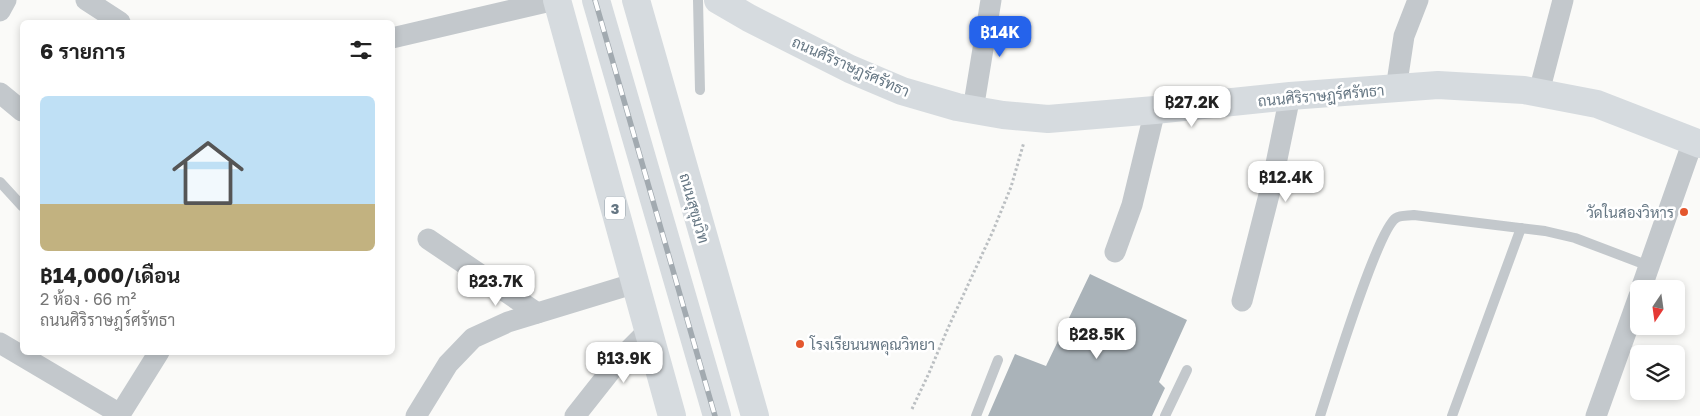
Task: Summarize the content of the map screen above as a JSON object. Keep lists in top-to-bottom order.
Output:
{
  "streets": {
    "main road": ["ถนนศิริราษฎร์ศรัทธา", "3", "ถนนสุขุมวิท"]
  },
  "places": ["วัดในสองวิหาร", "โรงเรียนนพคุณวิทยา"],
  "north": "bottom",
  "page": {
    "price": [
      "฿14K",
      "฿27.2K",
      "฿12.4K",
      "฿23.7K",
      "฿28.5K",
      "฿13.9K"
    ],
    "heading": "6 รายการ",
    "list": [
      {
        "name": "฿14,000/เดือน",
        "note": "2 ห้อง · 66 m² · ถนนศิริราษฎร์ศรัทธา"
      }
    ]
  }
}
